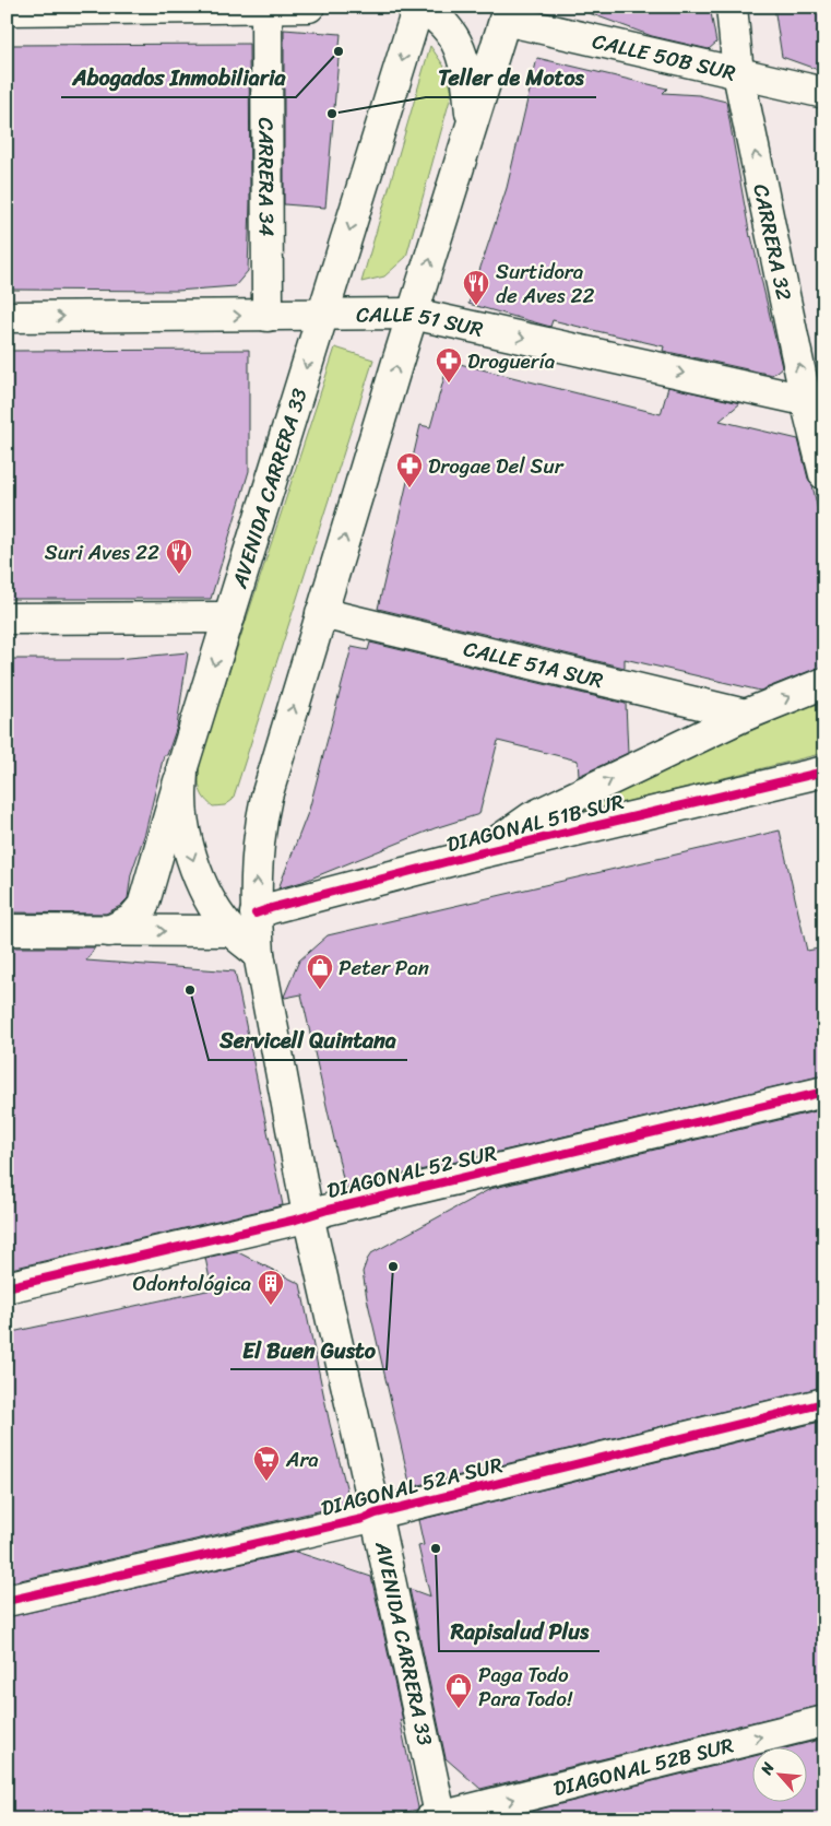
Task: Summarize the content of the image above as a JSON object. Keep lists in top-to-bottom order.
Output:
{
  "streets": {
    "street": [
      "CALLE 50B SUR",
      "CARRERA 34",
      "CARRERA 32",
      "CALLE 51 SUR",
      "AVENIDA CARRERA 33",
      "CALLE 51A SUR",
      "DIAGONAL 51B SUR",
      "DIAGONAL 52 SUR",
      "DIAGONAL 52A SUR",
      "DIAGONAL 52B SUR"
    ]
  },
  "crossings": [
    ["CALLE 50B SUR", "CARRERA 32"],
    ["CARRERA 34", "CALLE 51 SUR"],
    ["CARRERA 32", "CALLE 51 SUR"],
    ["CALLE 51 SUR", "AVENIDA CARRERA 33"],
    ["AVENIDA CARRERA 33", "DIAGONAL 51B SUR"],
    ["AVENIDA CARRERA 33", "DIAGONAL 52 SUR"],
    ["AVENIDA CARRERA 33", "DIAGONAL 52A SUR"],
    ["AVENIDA CARRERA 33", "DIAGONAL 52B SUR"]
  ],
  "one_way": ["CARRERA 32", "CALLE 51 SUR", "DIAGONAL 52B SUR"],
  "places": {
    "other": [
      "Abogados Inmobiliaria",
      "Teller de Motos",
      "Servicell Quintana",
      "El Buen Gusto",
      "Rapisalud Plus"
    ],
    "restaurant": ["Surtidora de Aves 22", "Suri Aves 22"],
    "pharmacy": ["Droguería", "Drogae Del Sur"],
    "shop": ["Peter Pan", "Paga Todo Para Todo!"],
    "building": ["Odontológica"],
    "supermarket": ["Ara"]
  },
  "north": "top left"
}
